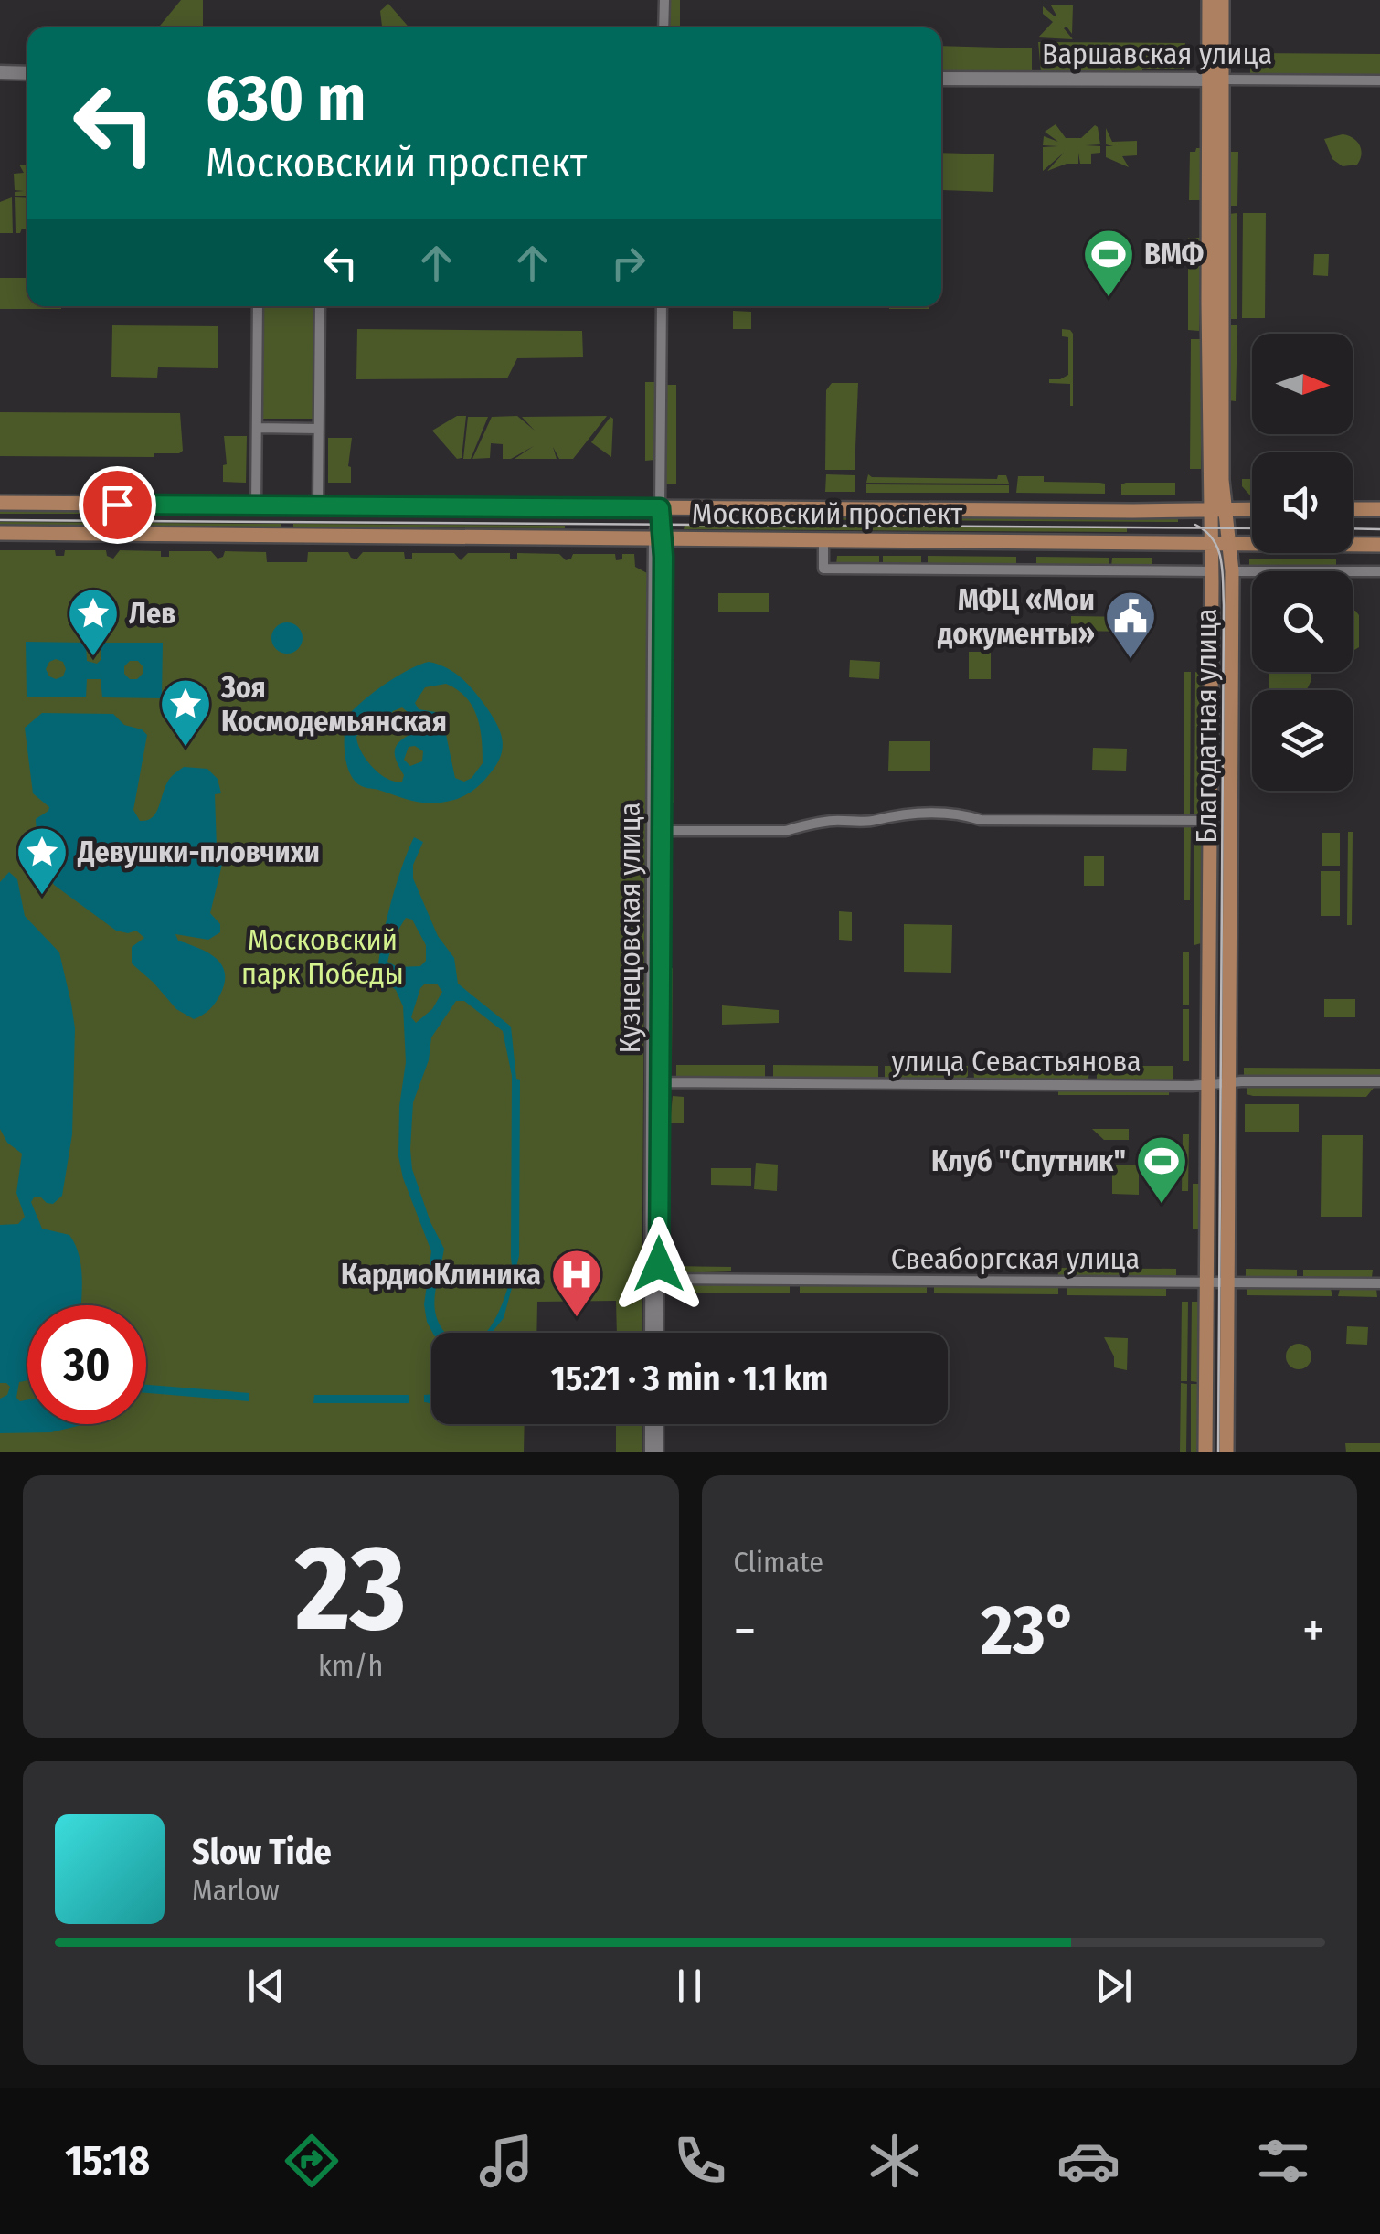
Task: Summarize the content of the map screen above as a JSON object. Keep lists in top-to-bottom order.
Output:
{
  "streets": {
    "main road": ["Московский проспект", "Благодатная улица"],
    "street": [
      "Варшавская улица",
      "Кузнецовская улица",
      "улица Севастьянова",
      "Свеаборгская улица"
    ]
  },
  "crossings": [
    ["Варшавская улица", "Благодатная улица"],
    ["Московский проспект", "Благодатная улица"],
    ["Московский проспект", "Кузнецовская улица"],
    ["Благодатная улица", "улица Севастьянова"],
    ["Благодатная улица", "Свеаборгская улица"],
    ["Кузнецовская улица", "улица Севастьянова"],
    ["Кузнецовская улица", "Свеаборгская улица"]
  ],
  "parks": ["Московский парк Победы"],
  "places": {
    "sports": ["ВМФ", "Клуб \"Спутник\""],
    "place": ["Лев", "Зоя Космодемьянская", "Девушки-пловчихи"],
    "public building": ["МФЦ «Мои документы»"],
    "hospital": ["КардиоКлиника"]
  },
  "north": "right",
  "page": {
    "turn": ["630 m", "Московский проспект"],
    "limit": "30",
    "trip": "15:21 · 3 min · 1.1 km",
    "tile": [
      ["23", "km/h"],
      "Climate"
    ],
    "heat": ["−", "23°", "+"],
    "song": ["Slow Tide", "Marlow"],
    "tabs": "15:18"
  }
}
